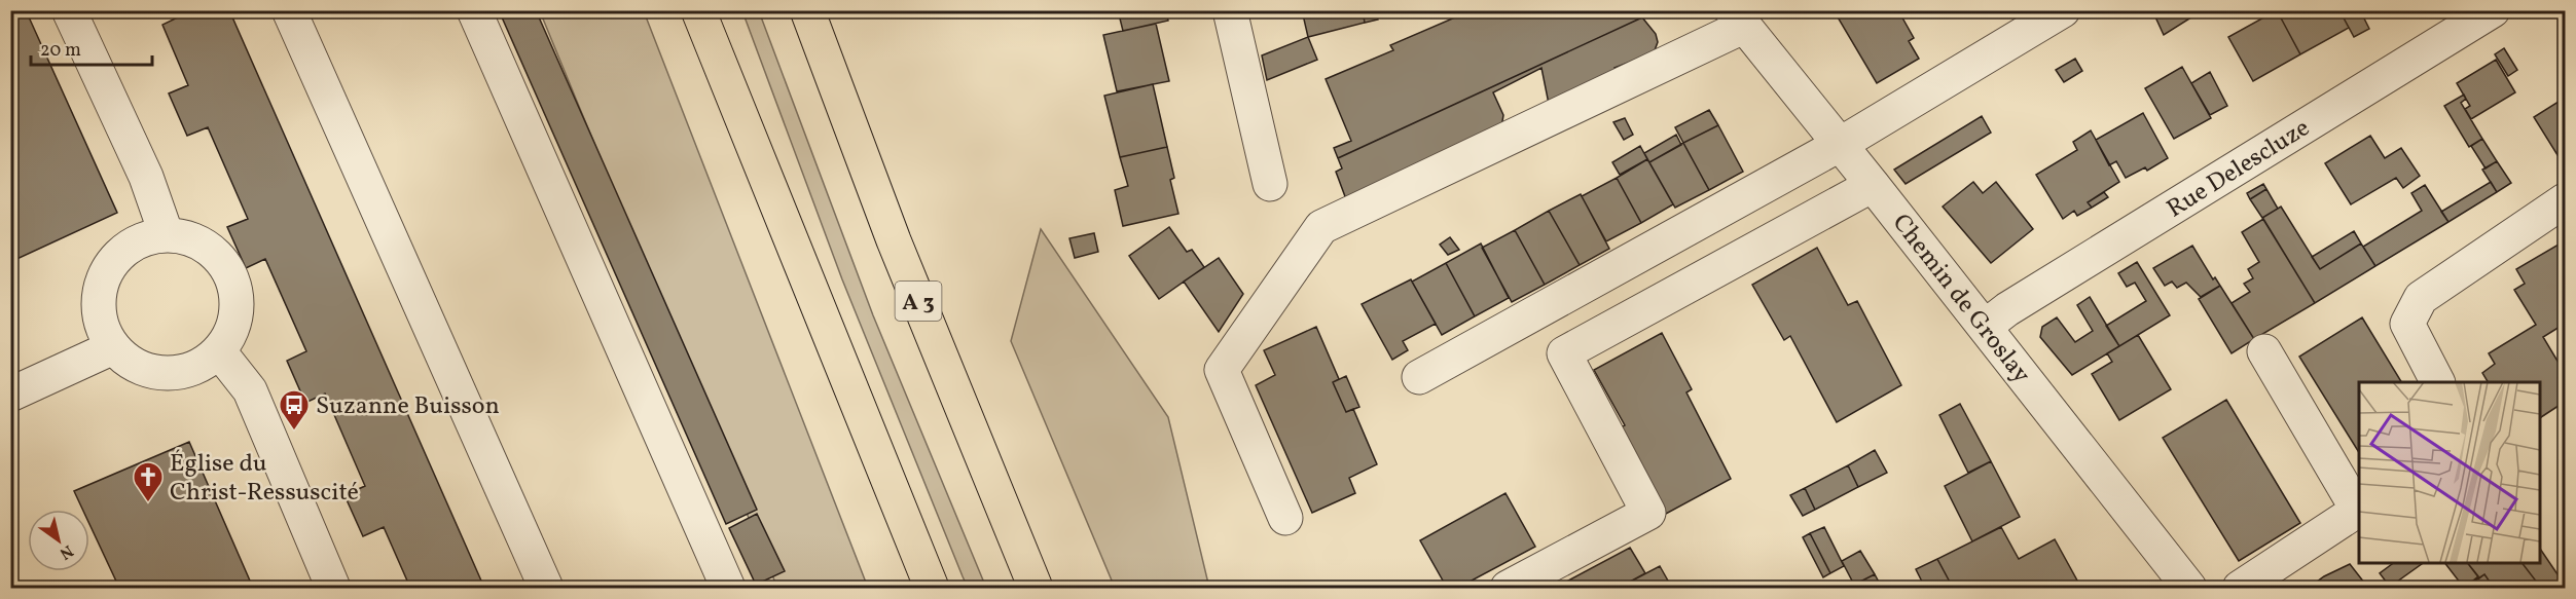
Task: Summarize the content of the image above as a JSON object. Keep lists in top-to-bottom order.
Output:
{
  "streets": {
    "highway": ["A 3"],
    "street": ["Rue Delescluze", "Chemin de Groslay"]
  },
  "crossings": [
    ["Rue Delescluze", "Chemin de Groslay"]
  ],
  "places": {
    "bus stop": ["Suzanne Buisson"],
    "church": ["Église du Christ-Ressuscité"]
  },
  "scale_bar": "20 m",
  "north": "bottom right"
}
